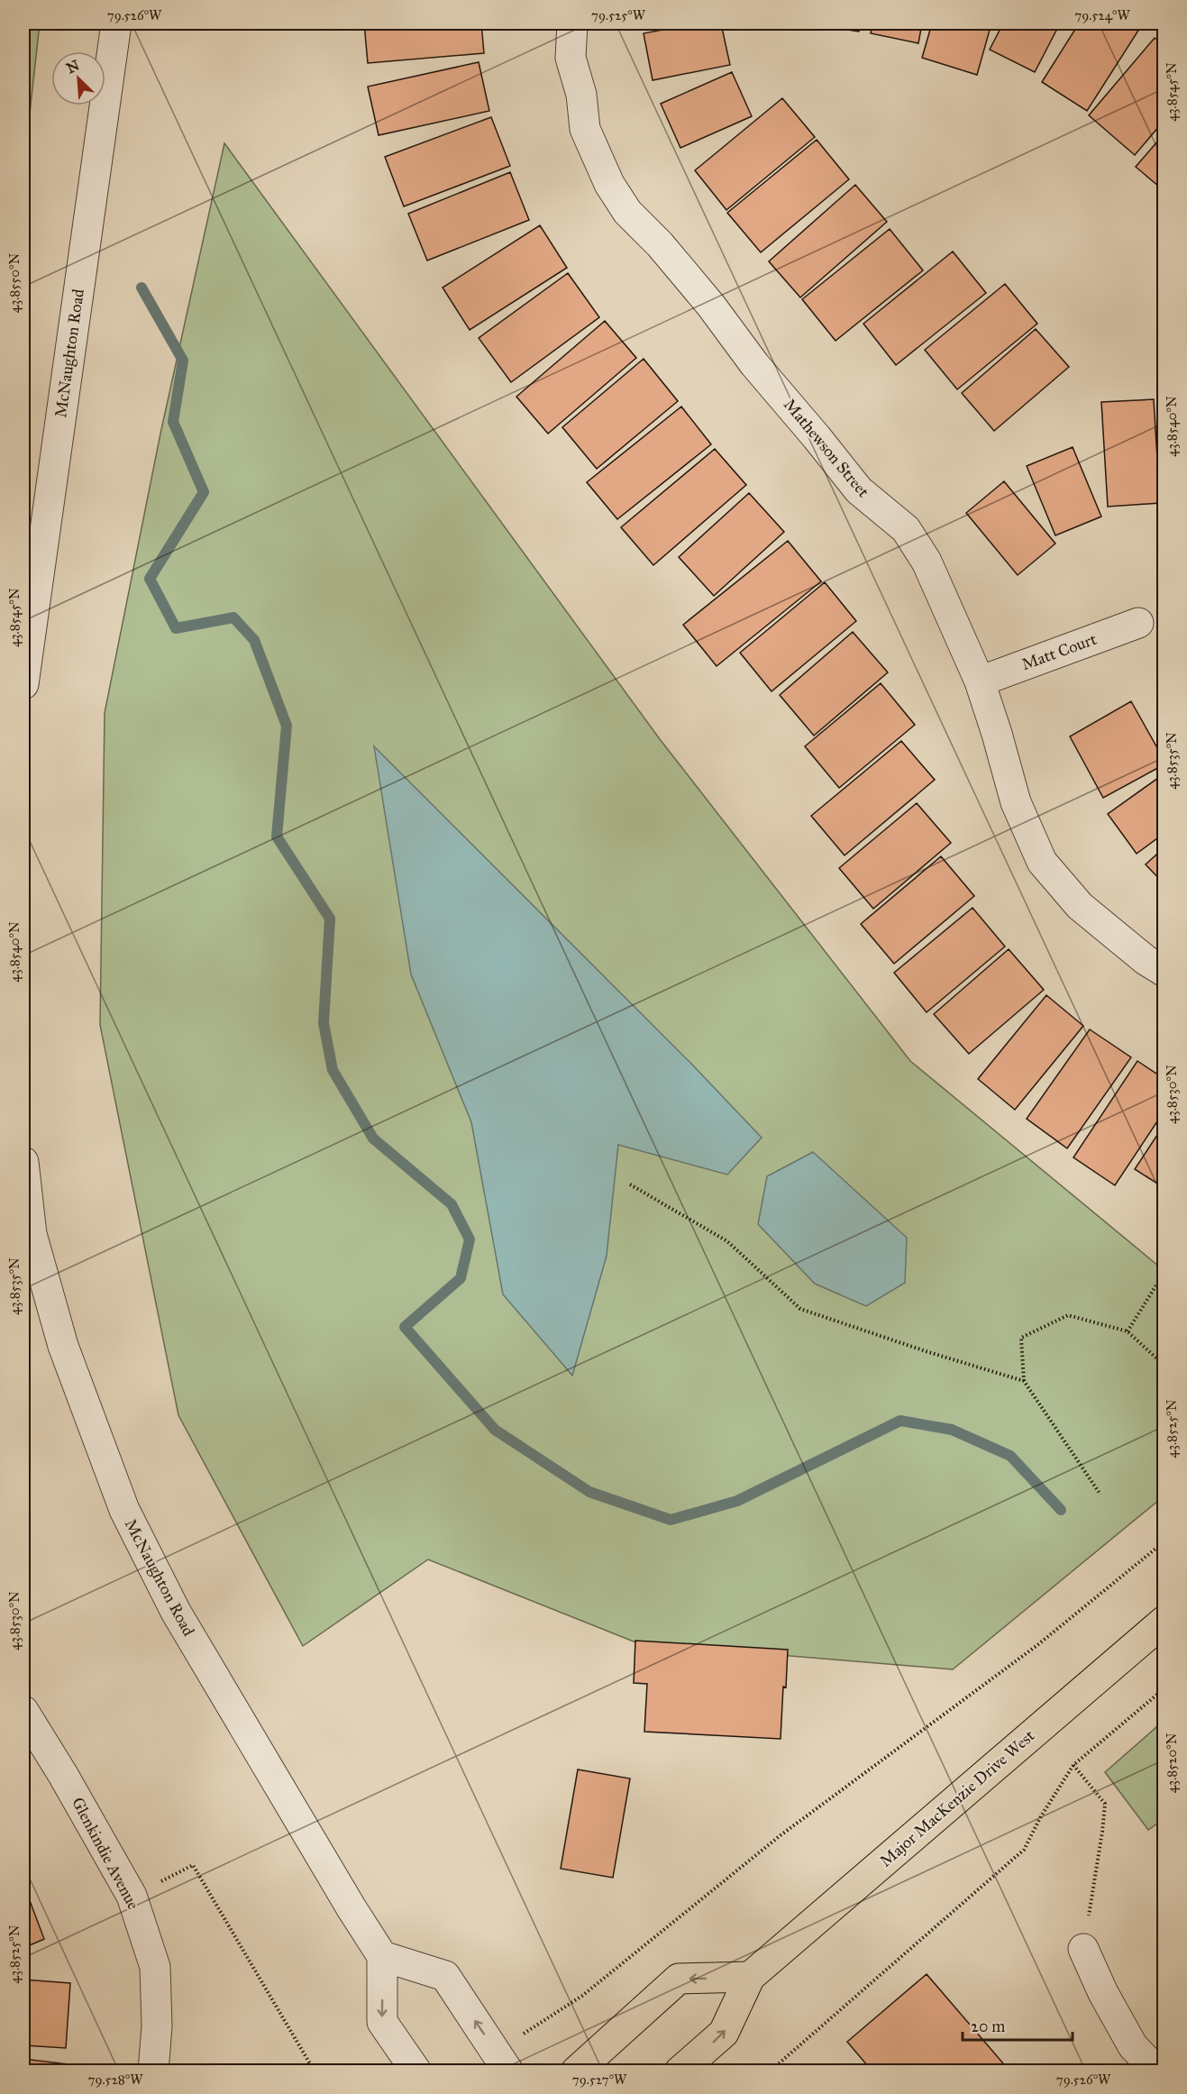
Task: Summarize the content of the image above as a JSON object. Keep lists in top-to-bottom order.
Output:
{
  "streets": {
    "main road": ["Major MacKenzie Drive West"],
    "street": [
      "McNaughton Road",
      "Mathewson Street",
      "Matt Court",
      "Glenkindie Avenue"
    ]
  },
  "crossings": [
    ["Mathewson Street", "Matt Court"]
  ],
  "scale_bar": "20 m",
  "north": "top left",
  "coordinates": [
    "79.526°W",
    "79.525°W",
    "79.524°W",
    "43.8545°N",
    "43.8550°N",
    "43.8540°N",
    "43.8535°N",
    "43.8530°N",
    "43.8525°N",
    "43.8520°N",
    "79.528°W",
    "79.527°W"
  ]
}
